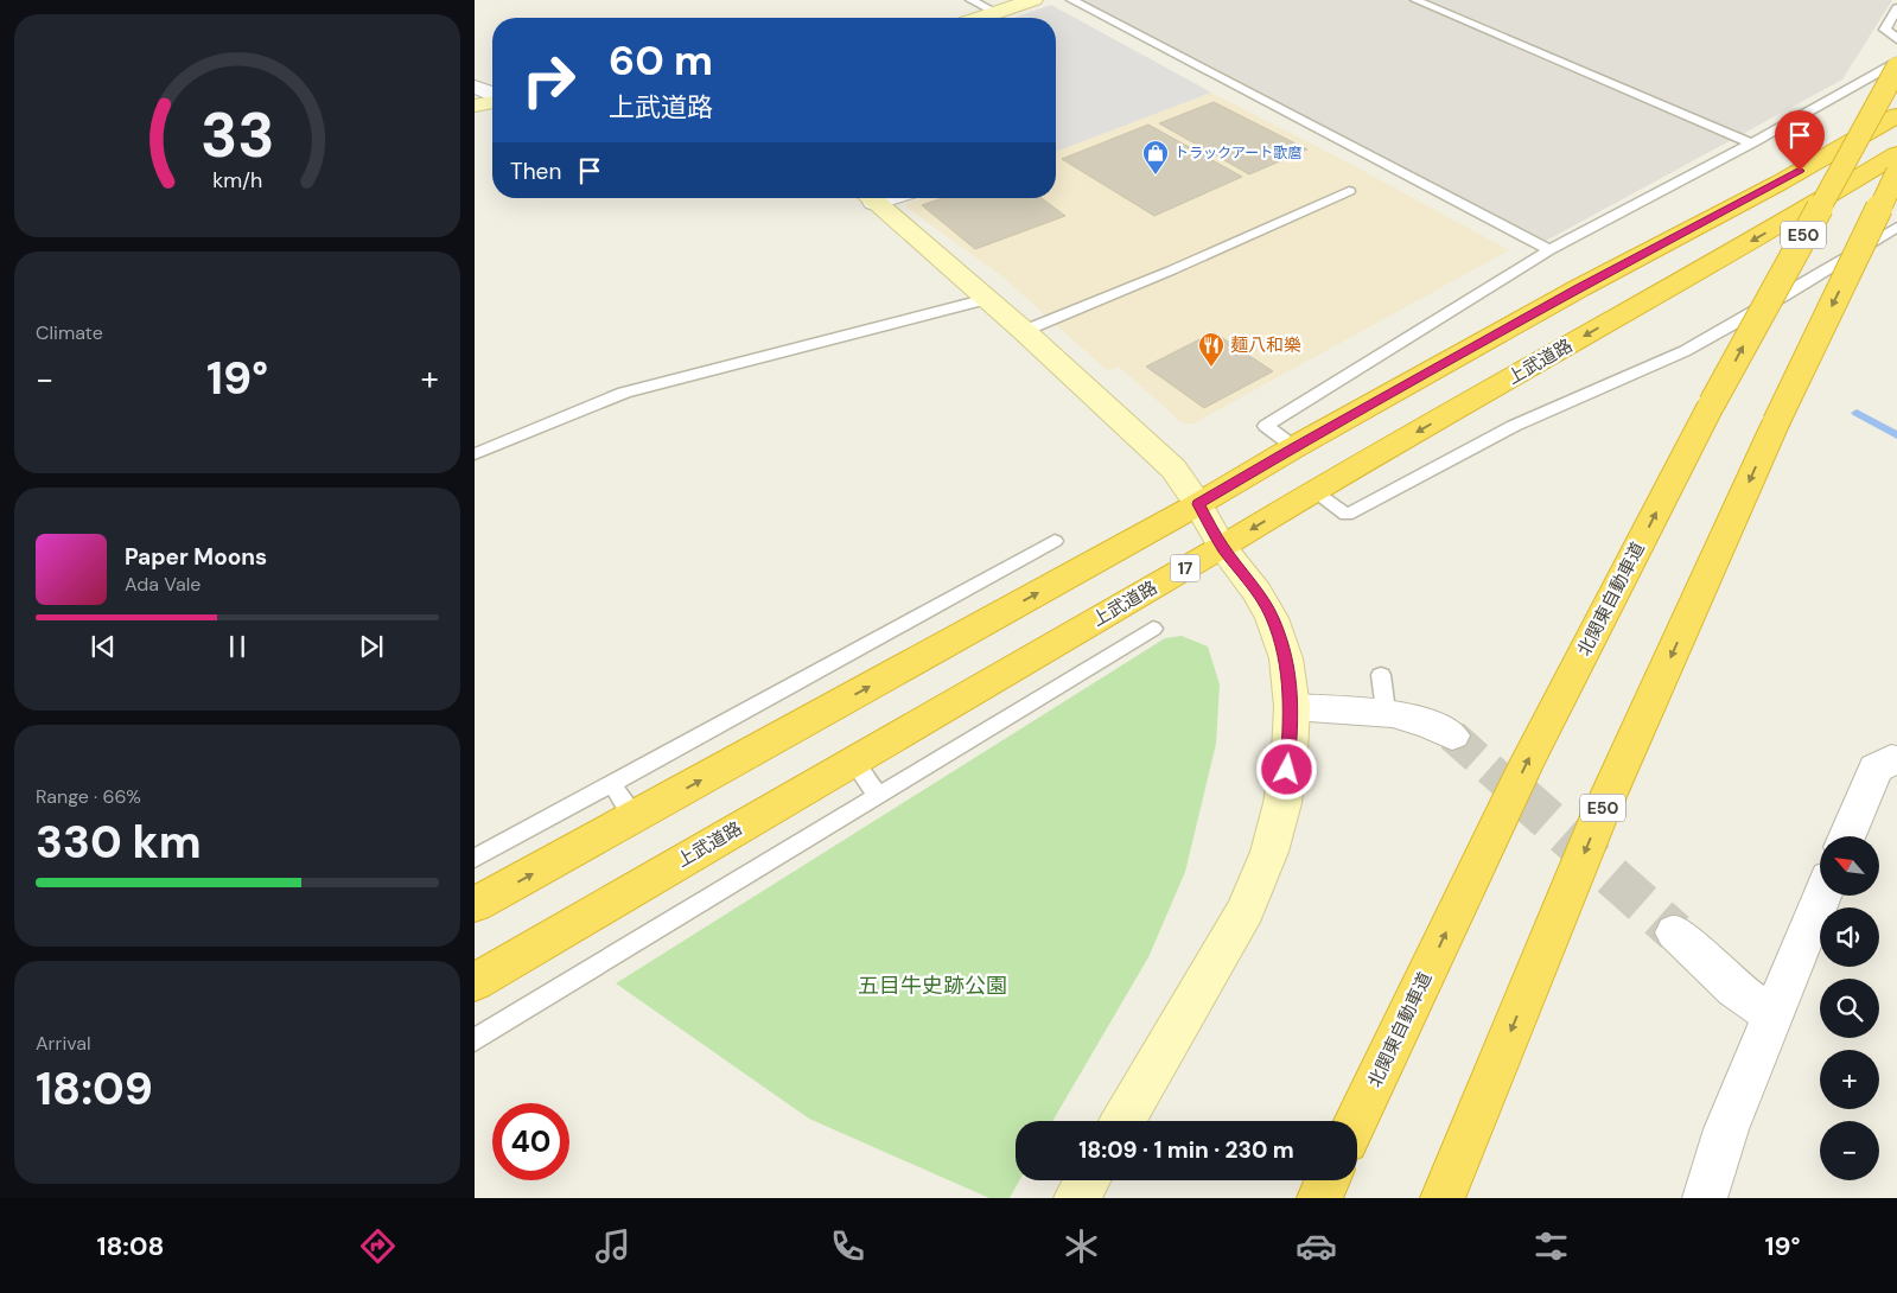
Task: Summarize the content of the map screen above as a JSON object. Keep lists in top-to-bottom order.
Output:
{
  "streets": {
    "highway": [
      "E50",
      "上武道路",
      "17",
      "北関東自動車道"
    ]
  },
  "parks": ["五目牛史跡公園"],
  "places": {
    "shop": ["トラックアート歌麿"],
    "restaurant": ["麺八和樂"]
  },
  "north": "top left",
  "page": {
    "turn": ["60 m", "上武道路"],
    "then": "Then",
    "tile": [
      "Climate",
      ["Range · 66%", "330 km"],
      ["Arrival", "18:09"]
    ],
    "heat": ["−", "19°", "+"],
    "song": ["Paper Moons", "Ada Vale"],
    "map_buttons": ["+", "−"],
    "limit": "40",
    "trip": "18:09 · 1 min · 230 m",
    "tabs": ["18:08", "19°"],
    "gauge": ["33", "km/h"]
  }
}
